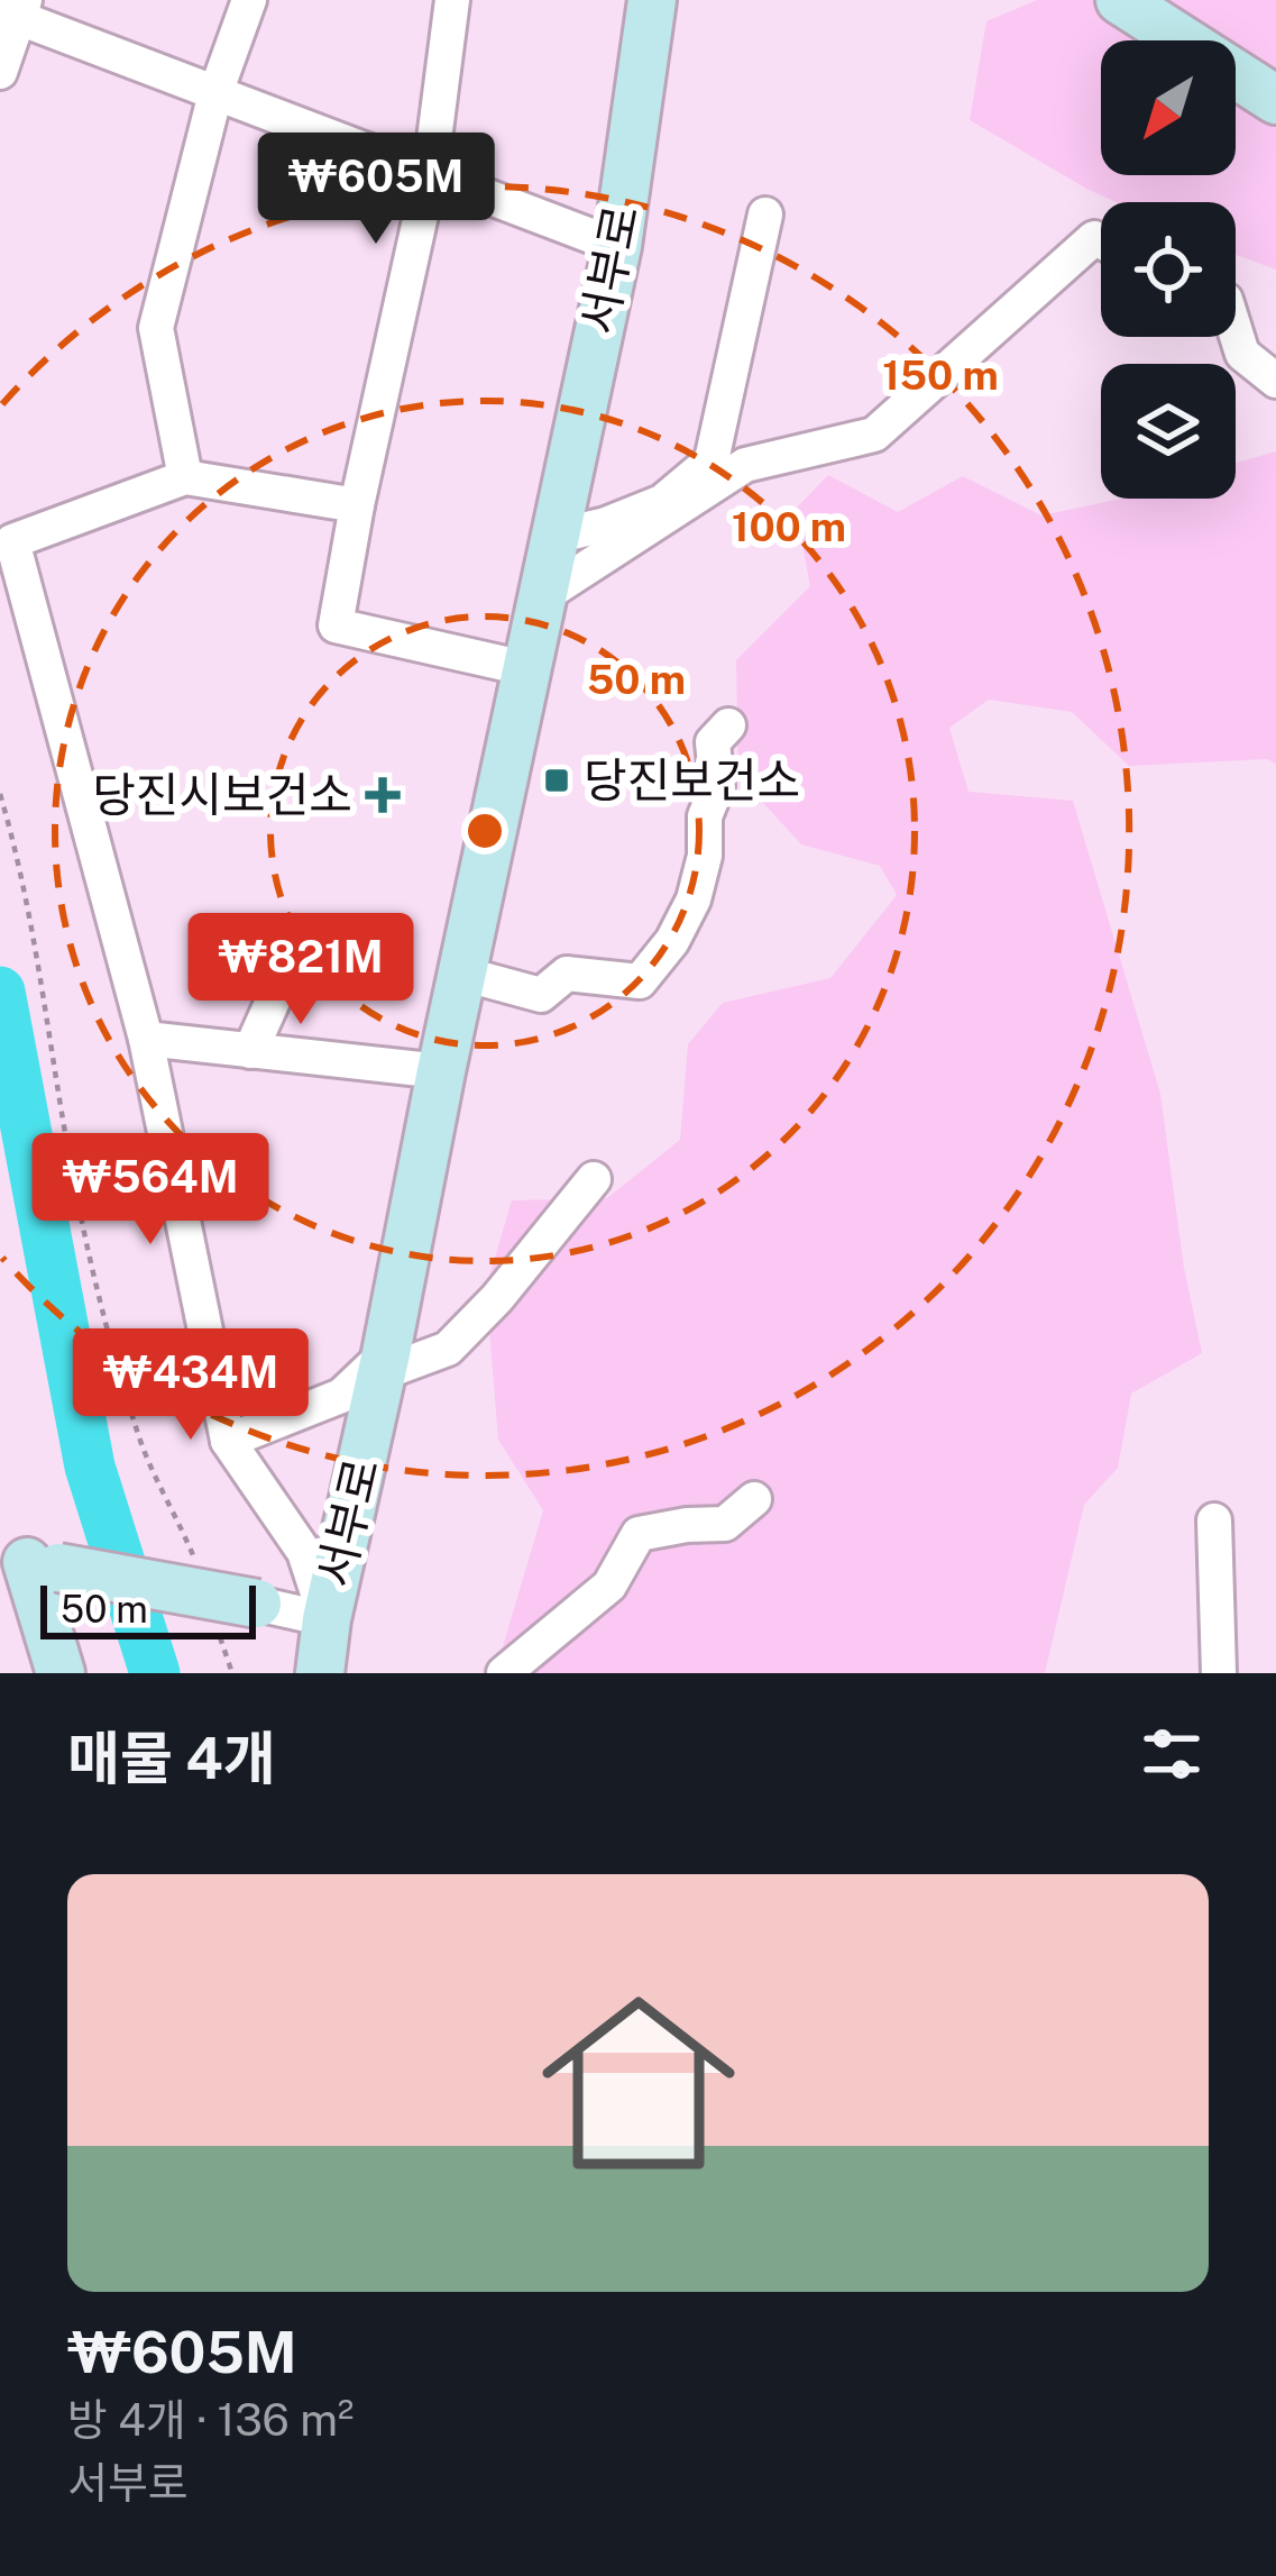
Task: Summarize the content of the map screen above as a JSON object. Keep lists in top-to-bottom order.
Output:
{
  "streets": {
    "main road": ["서부로"]
  },
  "places": {
    "transit": ["당진보건소"],
    "health": ["당진시보건소"]
  },
  "scale_bar": "50 m",
  "north": "bottom left",
  "page": {
    "price": [
      "₩605M",
      "₩821M",
      "₩564M",
      "₩434M"
    ],
    "scale": "50 m",
    "heading": "매물 4개",
    "list": [
      {
        "name": "₩605M",
        "note": "방 4개 · 136 m² · 서부로"
      }
    ]
  },
  "rings": ["150 m", "100 m", "50 m"]
}
